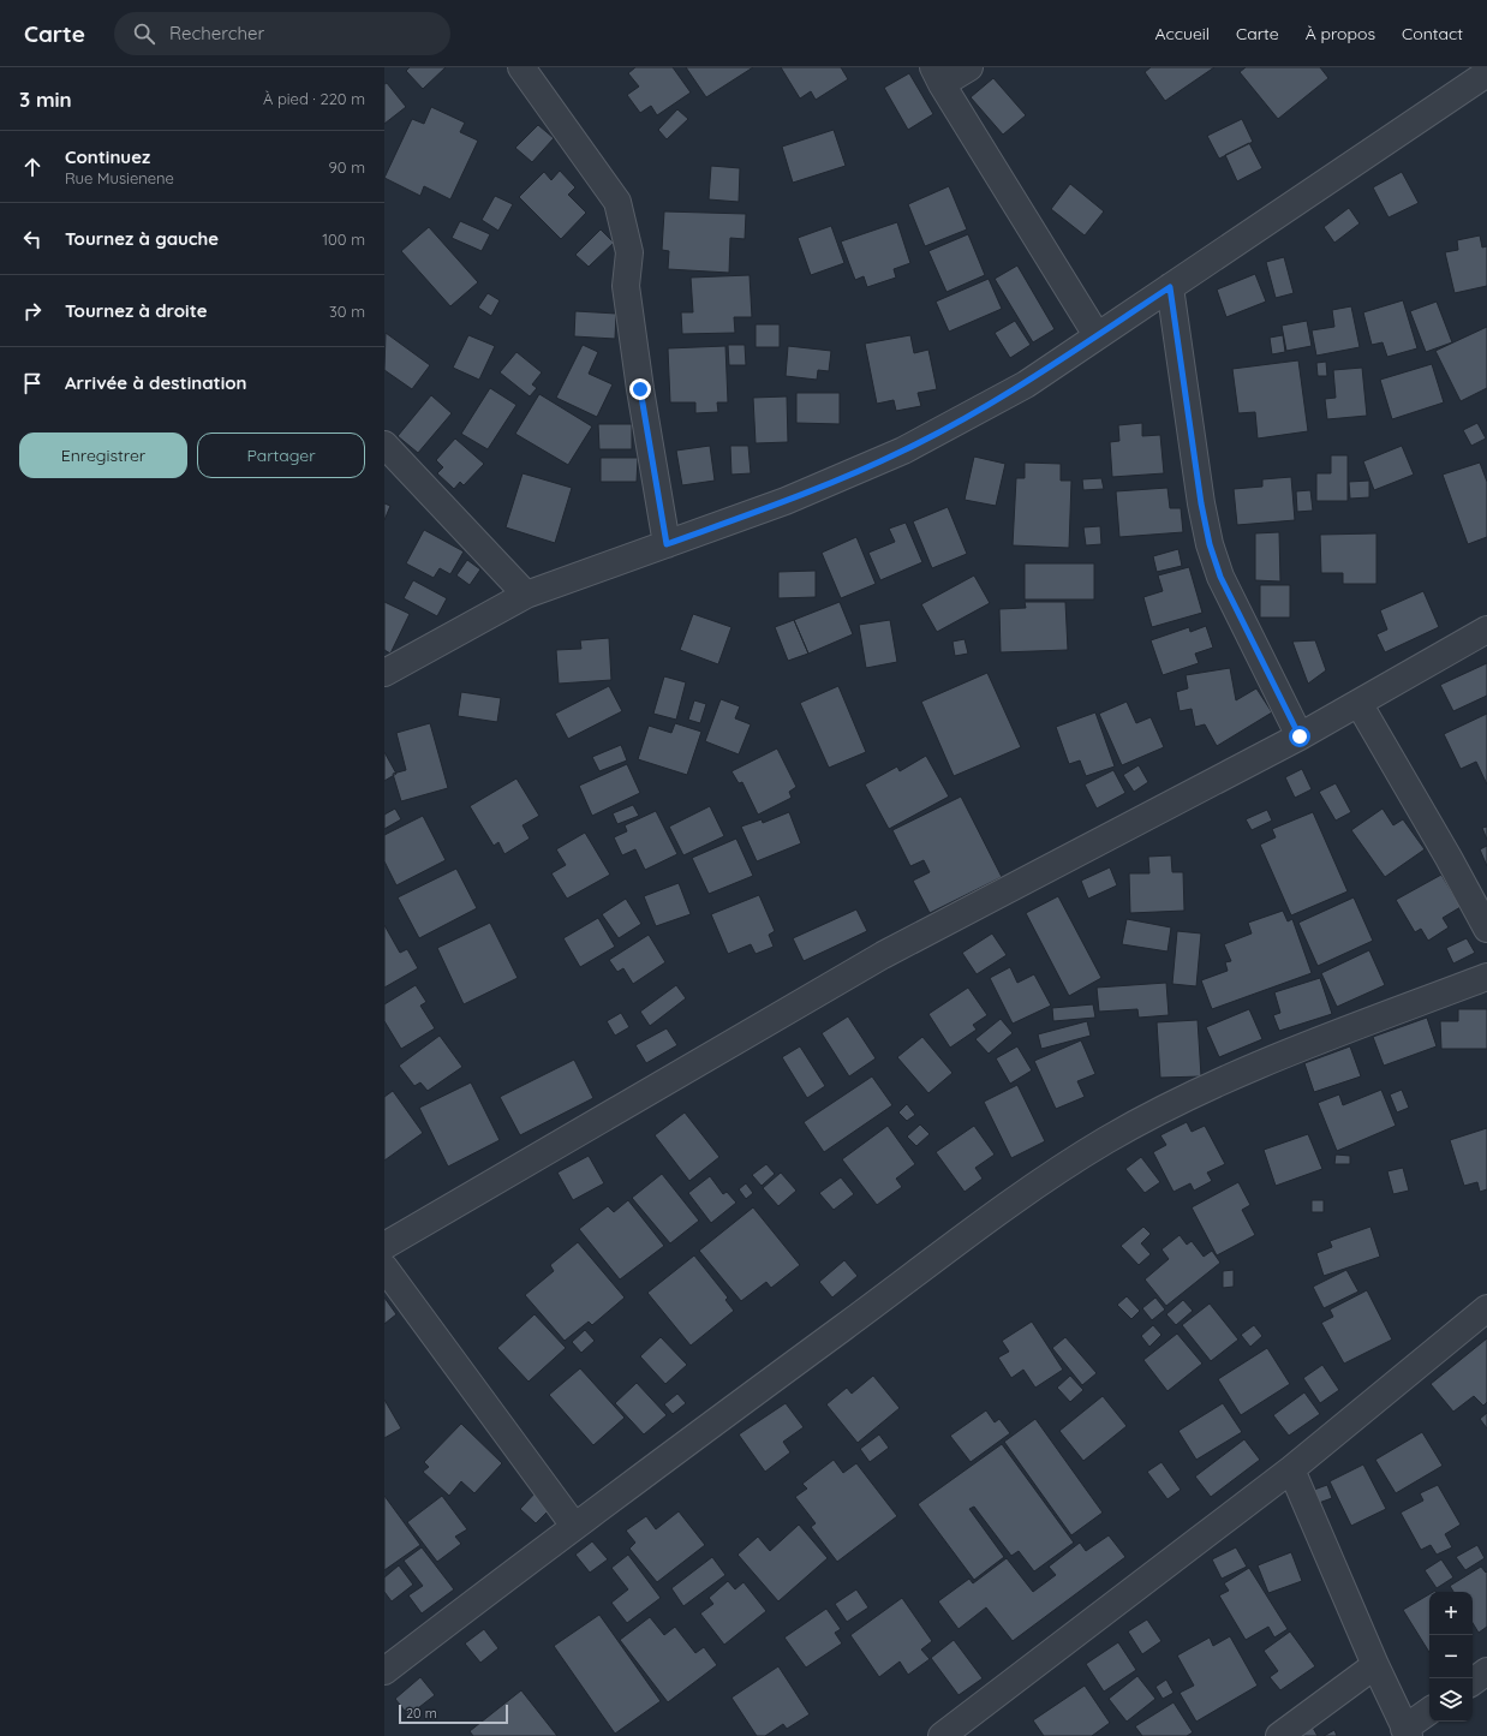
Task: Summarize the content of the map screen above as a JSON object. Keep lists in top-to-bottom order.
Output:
{
  "scale_bar": "20 m",
  "page": {
    "header": "Carte",
    "search": "Rechercher",
    "nav": [
      "Accueil",
      "Carte",
      "À propos",
      "Contact"
    ],
    "heading": ["3 min", "À pied · 220 m"],
    "list": [
      ["Continuez", "Rue Musienene", "90 m"],
      ["Tournez à gauche", "100 m"],
      ["Tournez à droite", "30 m"],
      "Arrivée à destination"
    ],
    "buttons": ["Enregistrer", "Partager"],
    "map_buttons": ["+", "−"],
    "scale": "20 m"
  }
}
